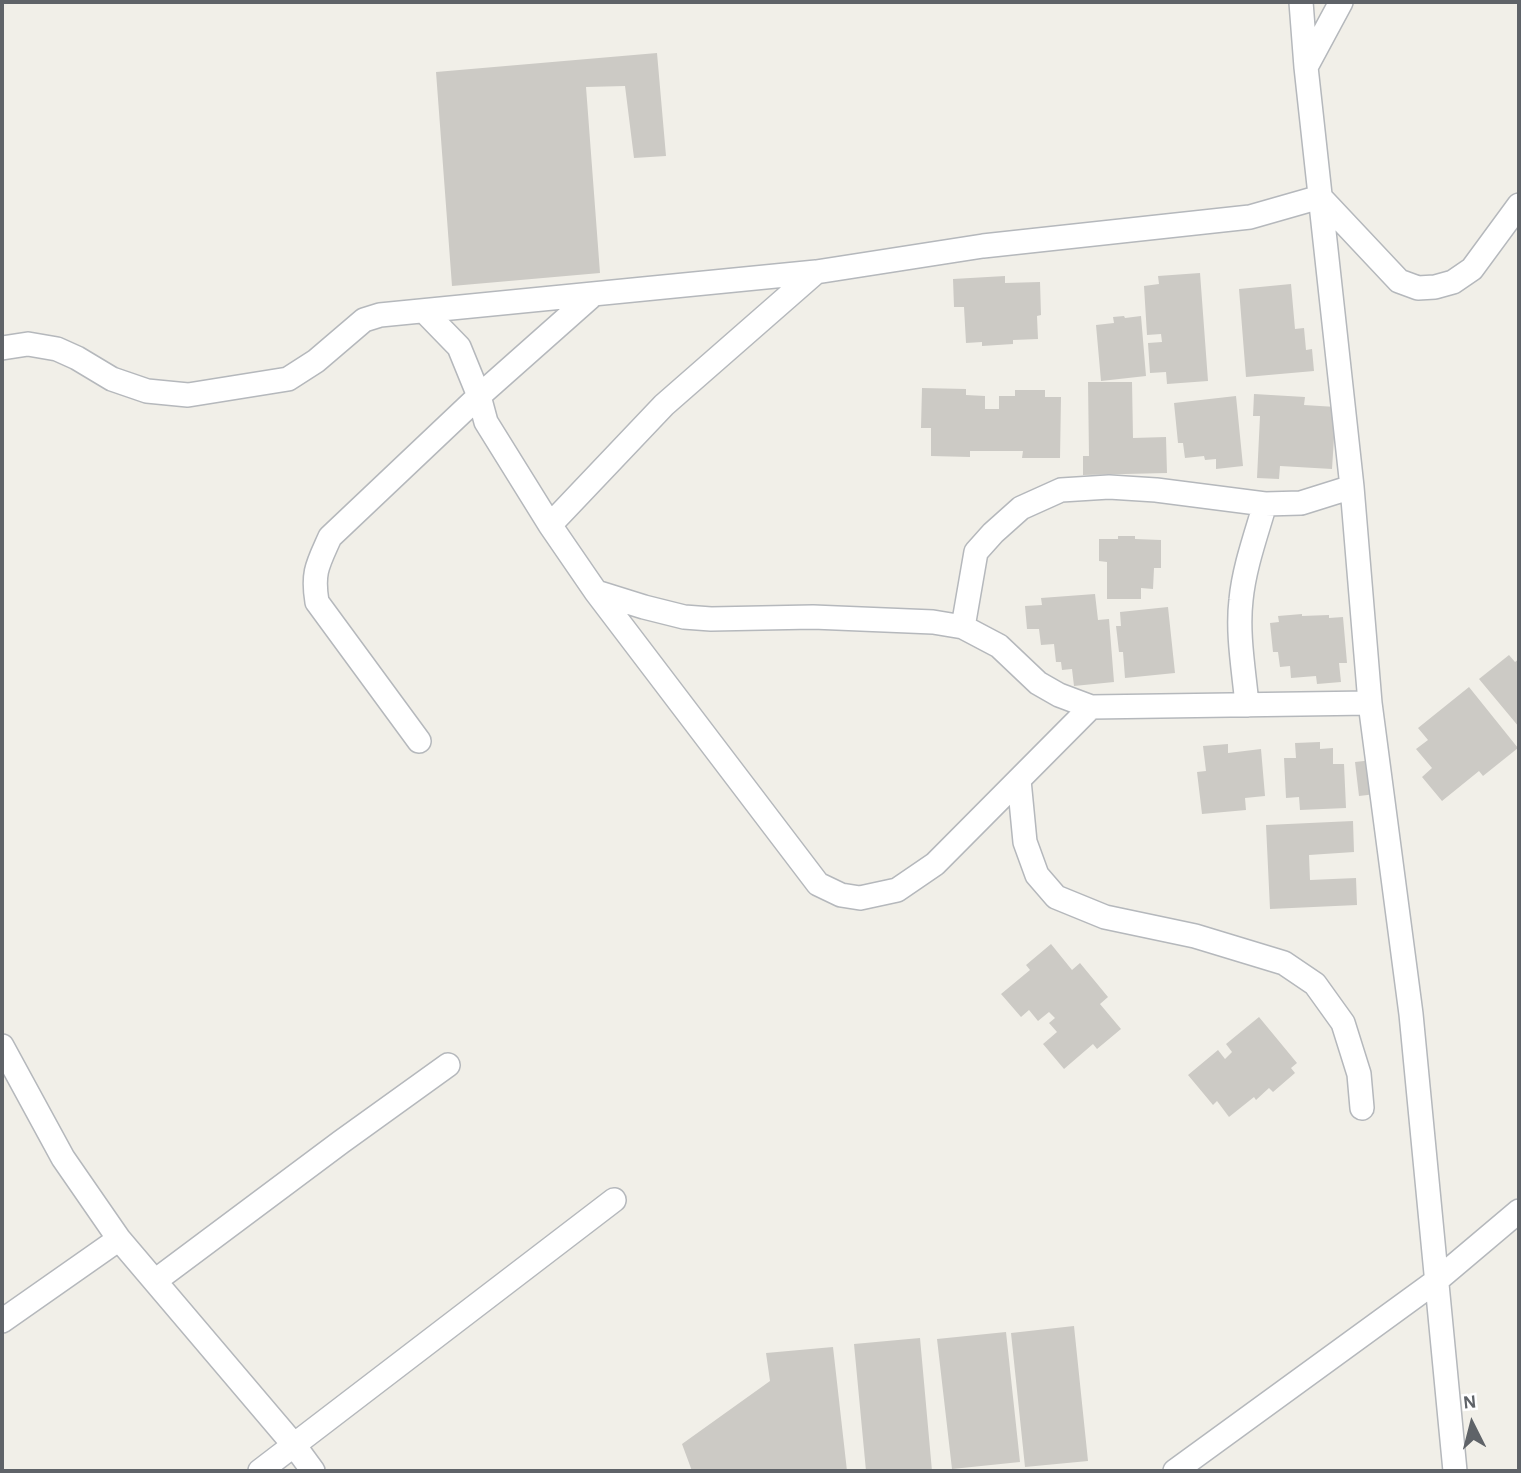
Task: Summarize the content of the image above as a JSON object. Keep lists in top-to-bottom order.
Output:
{
  "north": "top"
}
